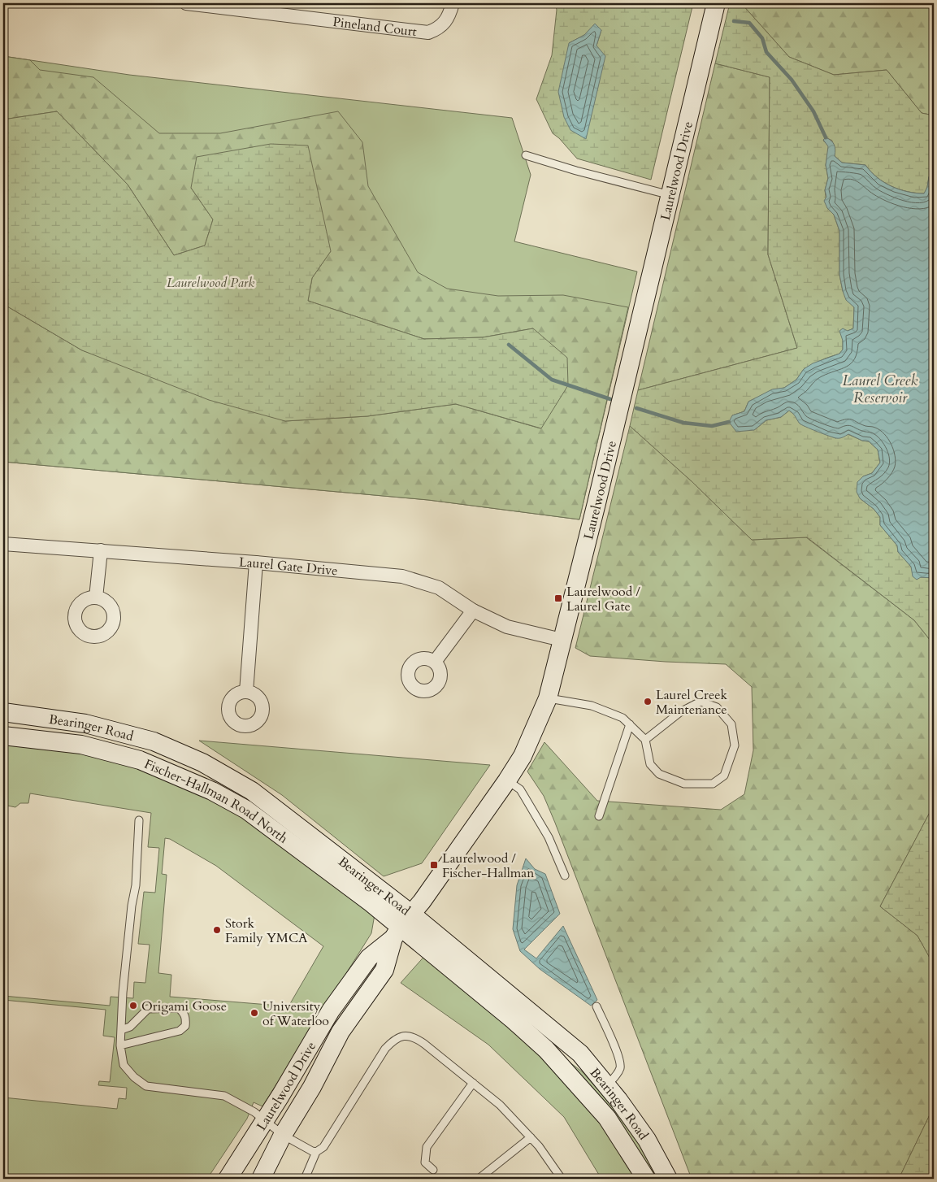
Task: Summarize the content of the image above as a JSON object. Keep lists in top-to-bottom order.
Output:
{
  "streets": {
    "main road": ["Laurelwood Drive", "Bearinger Road", "Fischer-Hallman Road North"],
    "street": ["Pineland Court", "Laurel Gate Drive"]
  },
  "crossings": [
    ["Laurelwood Drive", "Laurel Gate Drive"],
    ["Laurelwood Drive", "Bearinger Road"],
    ["Laurelwood Drive", "Fischer-Hallman Road North"],
    ["Bearinger Road", "Fischer-Hallman Road North"]
  ],
  "water": ["Laurel Creek Reservoir"],
  "parks": ["Laurelwood Park"],
  "places": {
    "transit": ["Laurelwood / Laurel Gate", "Laurelwood / Fischer-Hallman"],
    "other": [
      "Laurel Creek Maintenance",
      "Stork Family YMCA",
      "Origami Goose",
      "University of Waterloo"
    ]
  }
}
